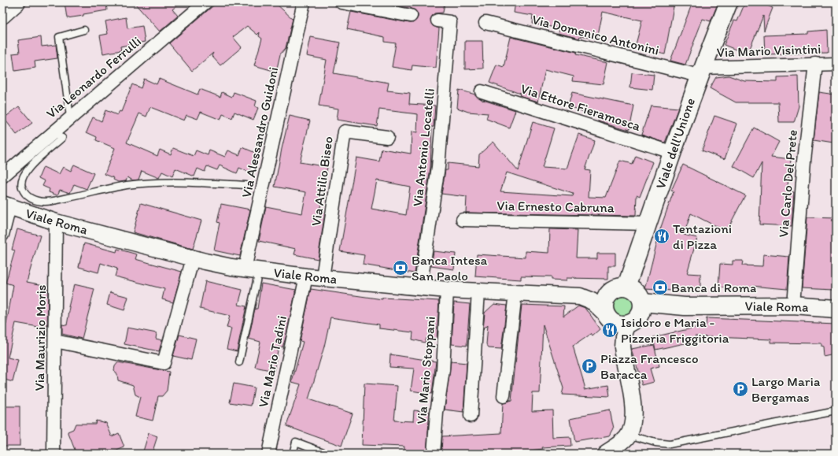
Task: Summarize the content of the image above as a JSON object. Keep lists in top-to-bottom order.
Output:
{
  "streets": {
    "main road": ["Viale dell'Unione", "Viale Roma"],
    "street": [
      "Via Domenico Antonini",
      "Via Mario Visintini",
      "Via Leonardo Ferrulli",
      "Via Ettore Fieramosca",
      "Via Alessandro Guidoni",
      "Via Antonio Locatelli",
      "Via Attilio Biseo",
      "Via Carlo Del Prete",
      "Via Ernesto Cabruna",
      "Via Maurizio Moris",
      "Via Mario Tadini",
      "Via Mario Stoppani"
    ]
  },
  "crossings": [
    ["Via Domenico Antonini", "Via Mario Visintini"],
    ["Via Domenico Antonini", "Viale dell'Unione"],
    ["Via Mario Visintini", "Viale dell'Unione"],
    ["Via Mario Visintini", "Via Carlo Del Prete"],
    ["Via Ettore Fieramosca", "Viale dell'Unione"],
    ["Via Alessandro Guidoni", "Viale Roma"],
    ["Viale dell'Unione", "Via Ernesto Cabruna"],
    ["Viale dell'Unione", "Viale Roma"],
    ["Via Antonio Locatelli", "Viale Roma"],
    ["Via Attilio Biseo", "Viale Roma"],
    ["Via Carlo Del Prete", "Viale Roma"],
    ["Viale Roma", "Via Maurizio Moris"],
    ["Viale Roma", "Via Mario Tadini"],
    ["Viale Roma", "Via Mario Stoppani"]
  ],
  "places": {
    "restaurant": ["Tentazioni di Pizza", "Isidoro e Maria - Pizzeria Friggitoria"],
    "bank": ["Banca Intesa San Paolo", "Banca di Roma"],
    "parking": ["Piazza Francesco Baracca", "Largo Maria Bergamas"]
  }
}
